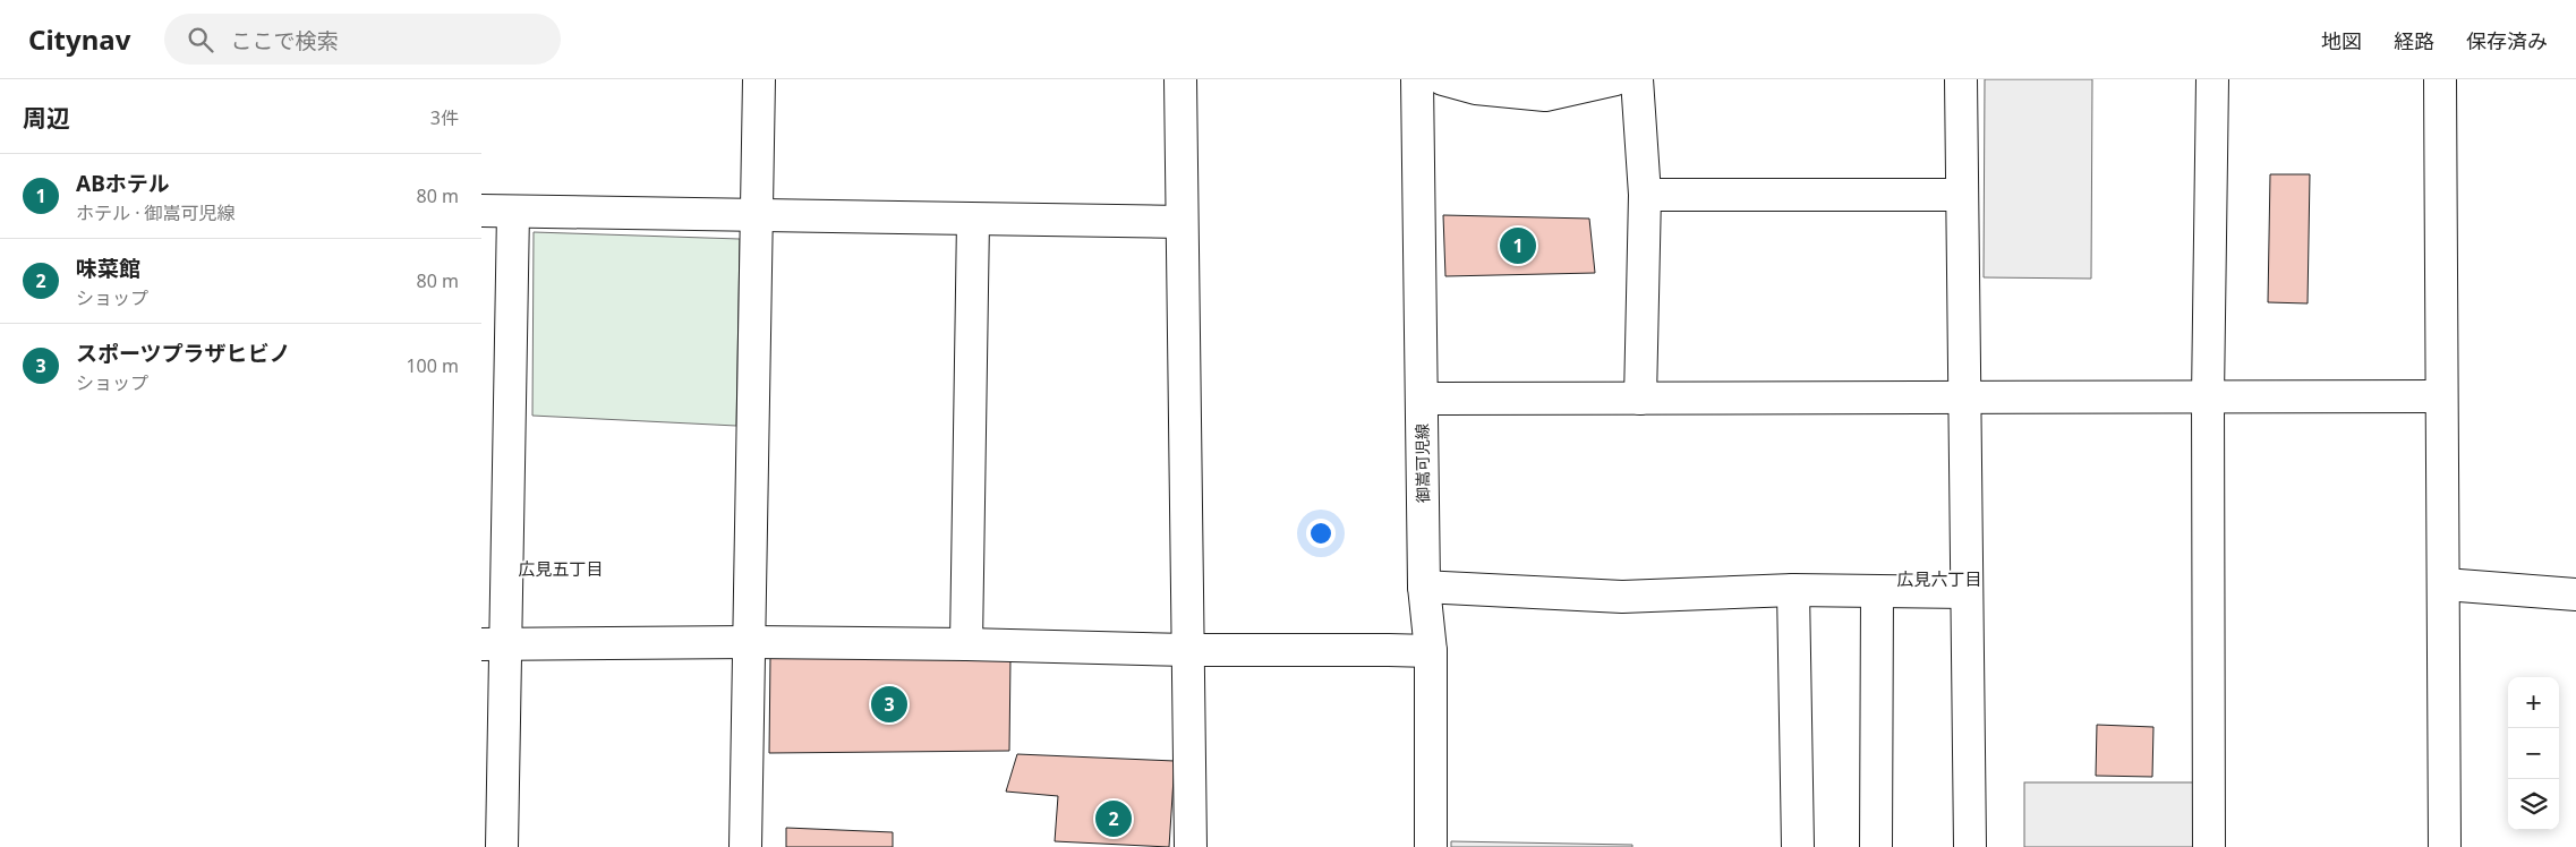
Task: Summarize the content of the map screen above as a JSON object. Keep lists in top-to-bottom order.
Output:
{
  "streets": {
    "street": ["御嵩可児線"]
  },
  "districts": ["広見五丁目", "広見六丁目"],
  "page": {
    "header": "Citynav",
    "search": "ここで検索",
    "nav": ["地図", "経路", "保存済み"],
    "heading": ["周辺", "3件"],
    "list": [
      {
        "mark": "1",
        "name": "ABホテル",
        "note": "ホテル · 御嵩可児線",
        "value": "80 m"
      },
      {
        "mark": "2",
        "name": "味菜館",
        "note": "ショップ",
        "value": "80 m"
      },
      {
        "mark": "3",
        "name": "スポーツプラザヒビノ",
        "note": "ショップ",
        "value": "100 m"
      }
    ],
    "pins": ["1", "3", "2"],
    "map_buttons": ["+", "−"]
  }
}
